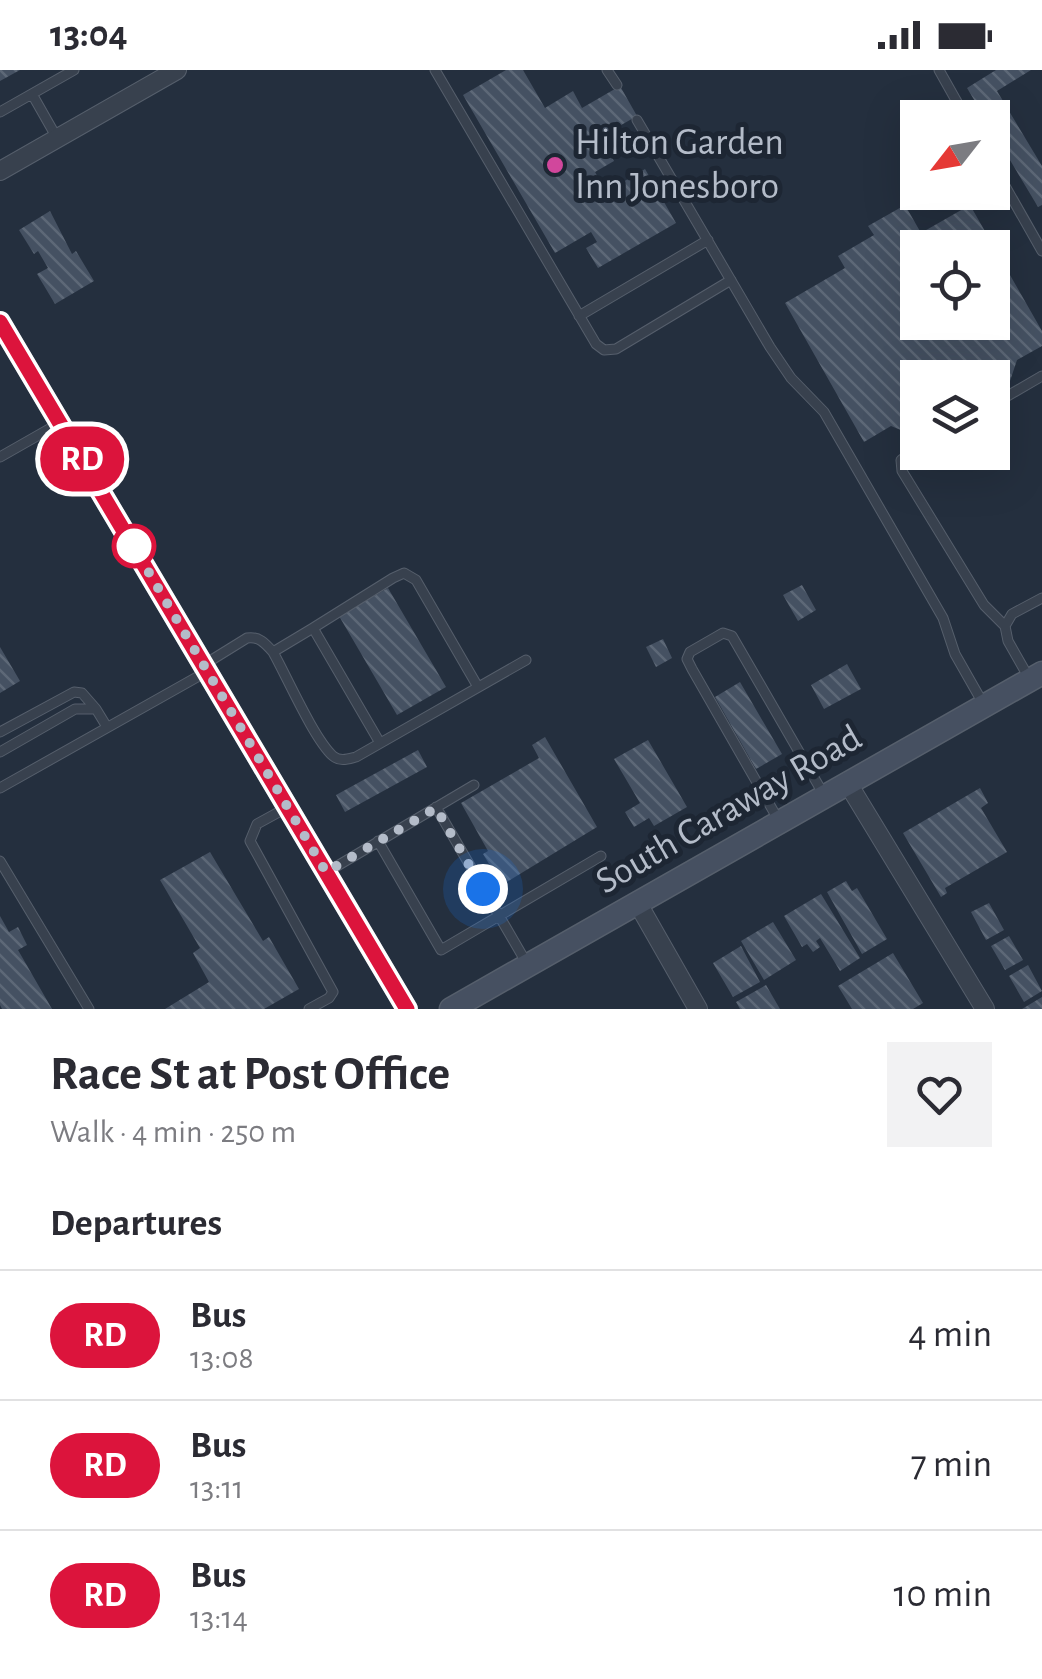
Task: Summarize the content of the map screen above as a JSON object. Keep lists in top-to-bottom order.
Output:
{
  "streets": {
    "main road": ["South Caraway Road"]
  },
  "places": ["Hilton Garden Inn Jonesboro"],
  "lines": ["bus line RD"],
  "north": "bottom left",
  "page": {
    "status": "13:04",
    "on_map": "RD",
    "heading": [
      ["Race St at Post Office", "Walk · 4 min · 250 m"],
      "Departures"
    ],
    "list": [
      {
        "mark": "RD",
        "name": "Bus",
        "note": "13:08",
        "value": "4 min"
      },
      {
        "mark": "RD",
        "name": "Bus",
        "note": "13:11",
        "value": "7 min"
      },
      {
        "mark": "RD",
        "name": "Bus",
        "note": "13:14",
        "value": "10 min"
      }
    ]
  }
}
